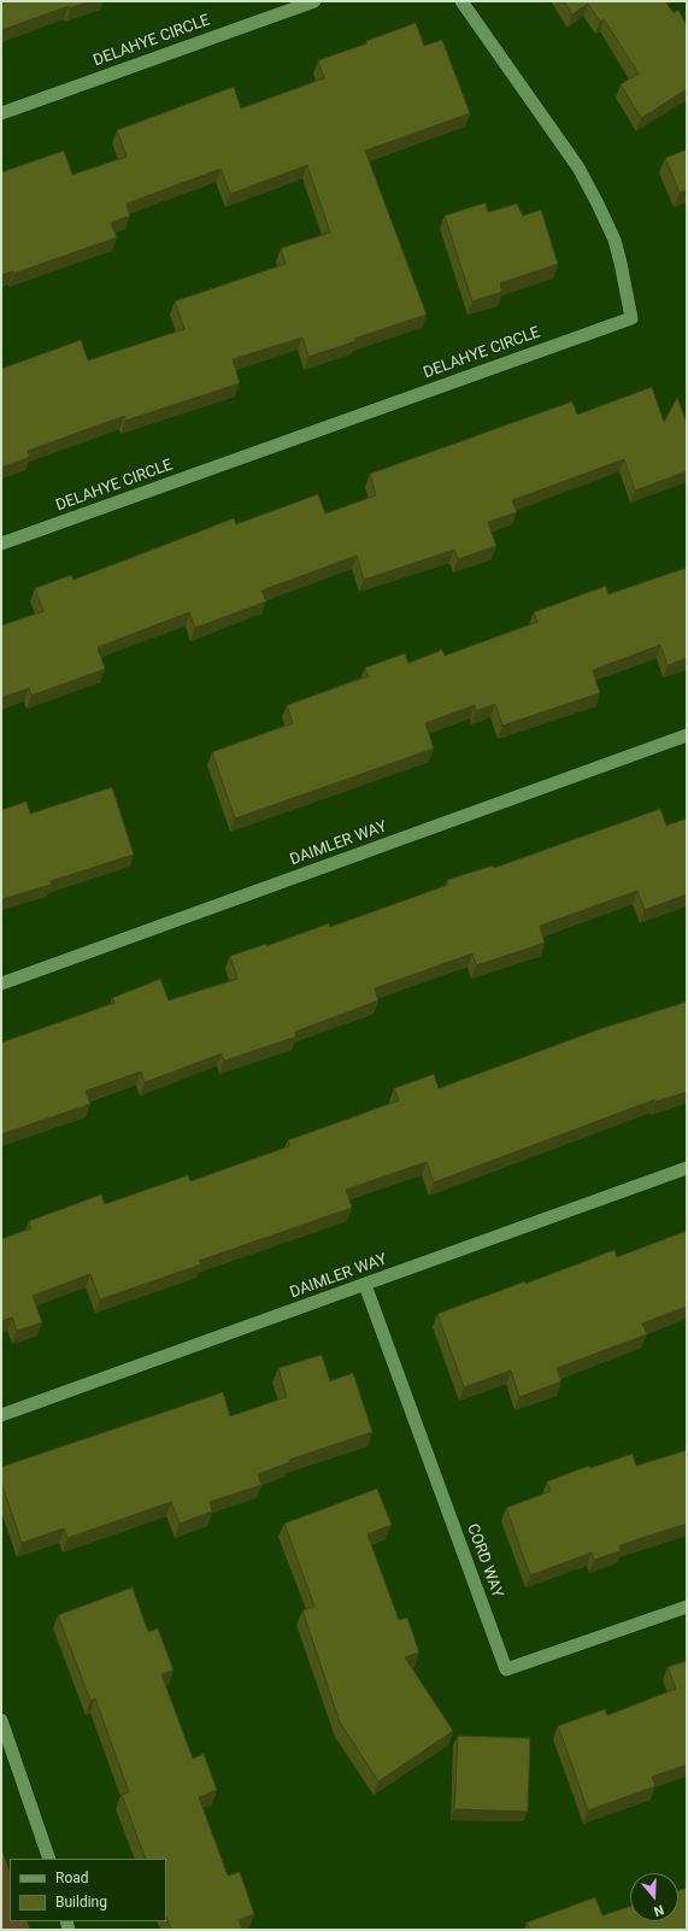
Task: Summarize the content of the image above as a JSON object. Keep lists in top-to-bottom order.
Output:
{
  "streets": {
    "street": ["DELAHYE CIRCLE", "DAIMLER WAY", "CORD WAY"]
  },
  "crossings": [
    ["DAIMLER WAY", "CORD WAY"]
  ],
  "legend": ["Road", "Building"],
  "north": "bottom"
}
